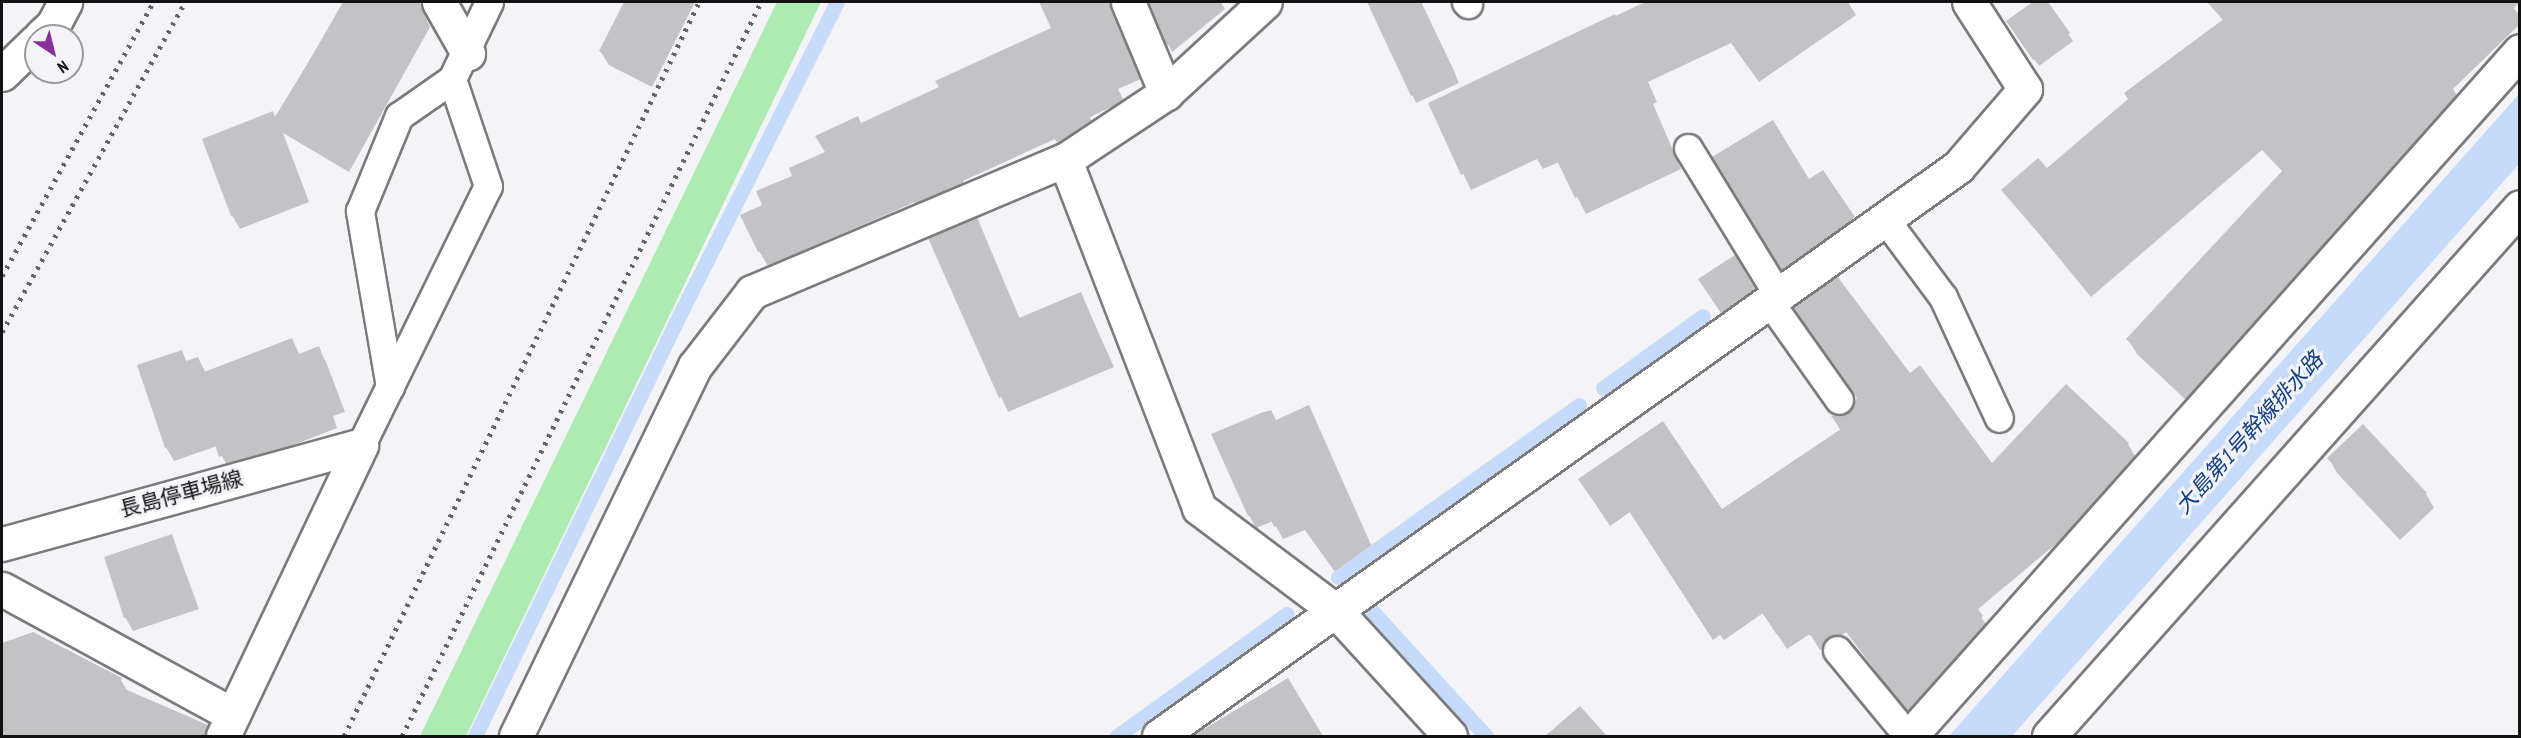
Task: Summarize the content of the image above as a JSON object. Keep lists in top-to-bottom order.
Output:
{
  "streets": {
    "street": ["長島停車場線"]
  },
  "water": ["大島第1号幹線排水路"],
  "north": "bottom right"
}
